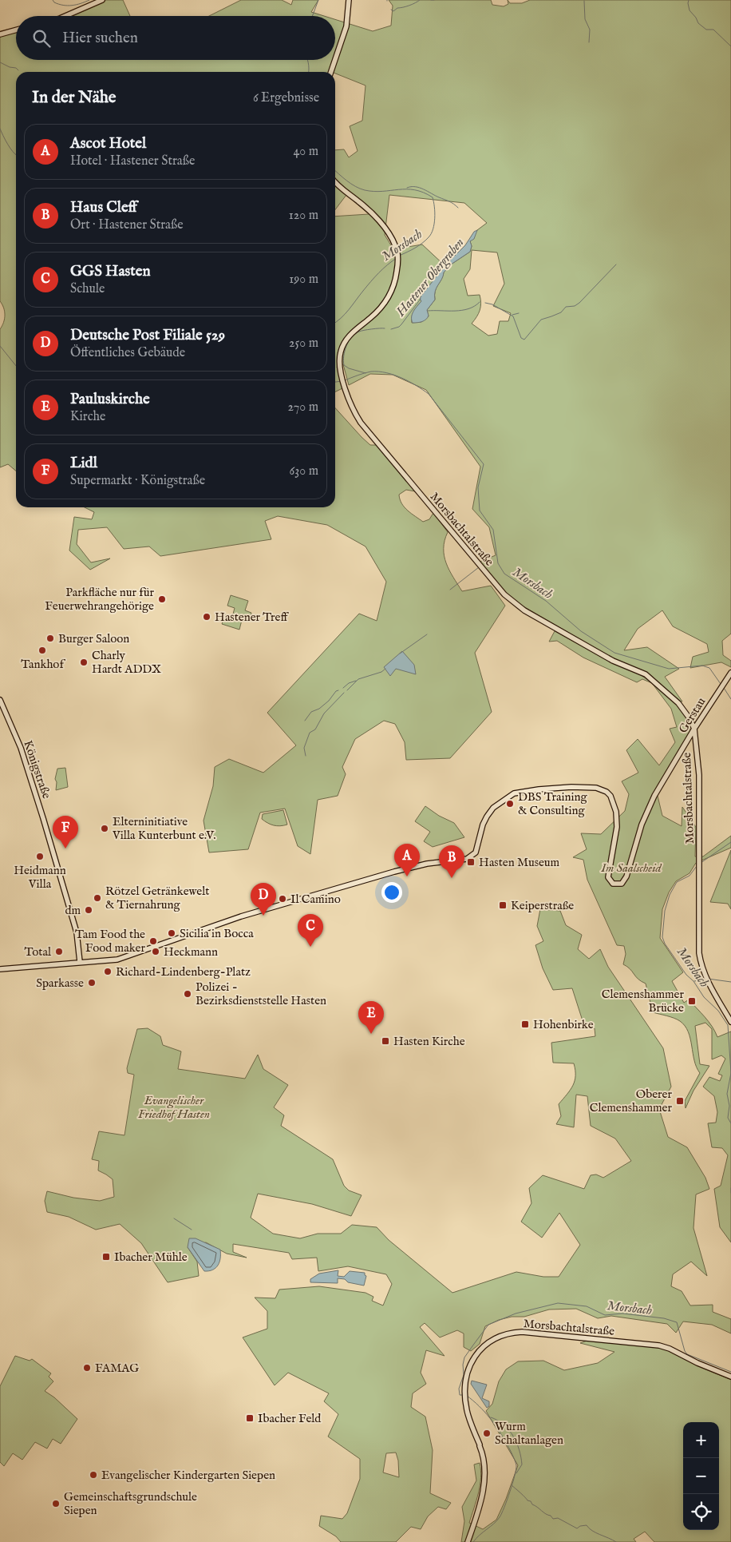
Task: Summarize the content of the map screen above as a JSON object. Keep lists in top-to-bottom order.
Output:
{
  "streets": {
    "main road": ["Morsbachtalstraße", "Gerstau", "Königstraße"]
  },
  "crossings": [
    ["Morsbachtalstraße", "Gerstau"],
    ["Gerstau", "Königstraße"]
  ],
  "water": ["Morsbach", "Hastener Obergraben"],
  "parks": ["Im Saalscheid", "Evangelischer Friedhof Hasten"],
  "places": {
    "other": [
      "Parkfläche nur für Feuerwehrangehörige",
      "Hastener Treff",
      "Burger Saloon",
      "Tankhof",
      "Charly Hardt ADDX",
      "DBS Training & Consulting",
      "Elterninitiative Villa Kunterbunt e.V.",
      "Heidmann Villa",
      "Rötzel Getränkewelt & Tiernahrung",
      "Il Camino",
      "dm",
      "Sicilia in Bocca",
      "Tam Food the Food maker",
      "Total",
      "Heckmann",
      "Richard-Lindenberg-Platz",
      "Sparkasse",
      "Polizei - Bezirksdienststelle Hasten",
      "FAMAG",
      "Wurm Schaltanlagen",
      "Evangelischer Kindergarten Siepen",
      "Gemeinschaftsgrundschule Siepen"
    ],
    "transit": [
      "Hasten Museum",
      "Keiperstraße",
      "Clemenshammer Brücke",
      "Hohenbirke",
      "Hasten Kirche",
      "Oberer Clemenshammer",
      "Ibacher Mühle",
      "Ibacher Feld"
    ]
  },
  "page": {
    "search": "Hier suchen",
    "heading": ["In der Nähe", "6 Ergebnisse"],
    "list": [
      {
        "mark": "A",
        "name": "Ascot Hotel",
        "note": "Hotel · Hastener Straße",
        "value": "40 m"
      },
      {
        "mark": "B",
        "name": "Haus Cleff",
        "note": "Ort · Hastener Straße",
        "value": "120 m"
      },
      {
        "mark": "C",
        "name": "GGS Hasten",
        "note": "Schule",
        "value": "190 m"
      },
      {
        "mark": "D",
        "name": "Deutsche Post Filiale 529",
        "note": "Öffentliches Gebäude",
        "value": "250 m"
      },
      {
        "mark": "E",
        "name": "Pauluskirche",
        "note": "Kirche",
        "value": "270 m"
      },
      {
        "mark": "F",
        "name": "Lidl",
        "note": "Supermarkt · Königstraße",
        "value": "630 m"
      }
    ],
    "pins": [
      "F",
      "A",
      "B",
      "D",
      "C",
      "E"
    ],
    "map_buttons": ["+", "−"]
  }
}
